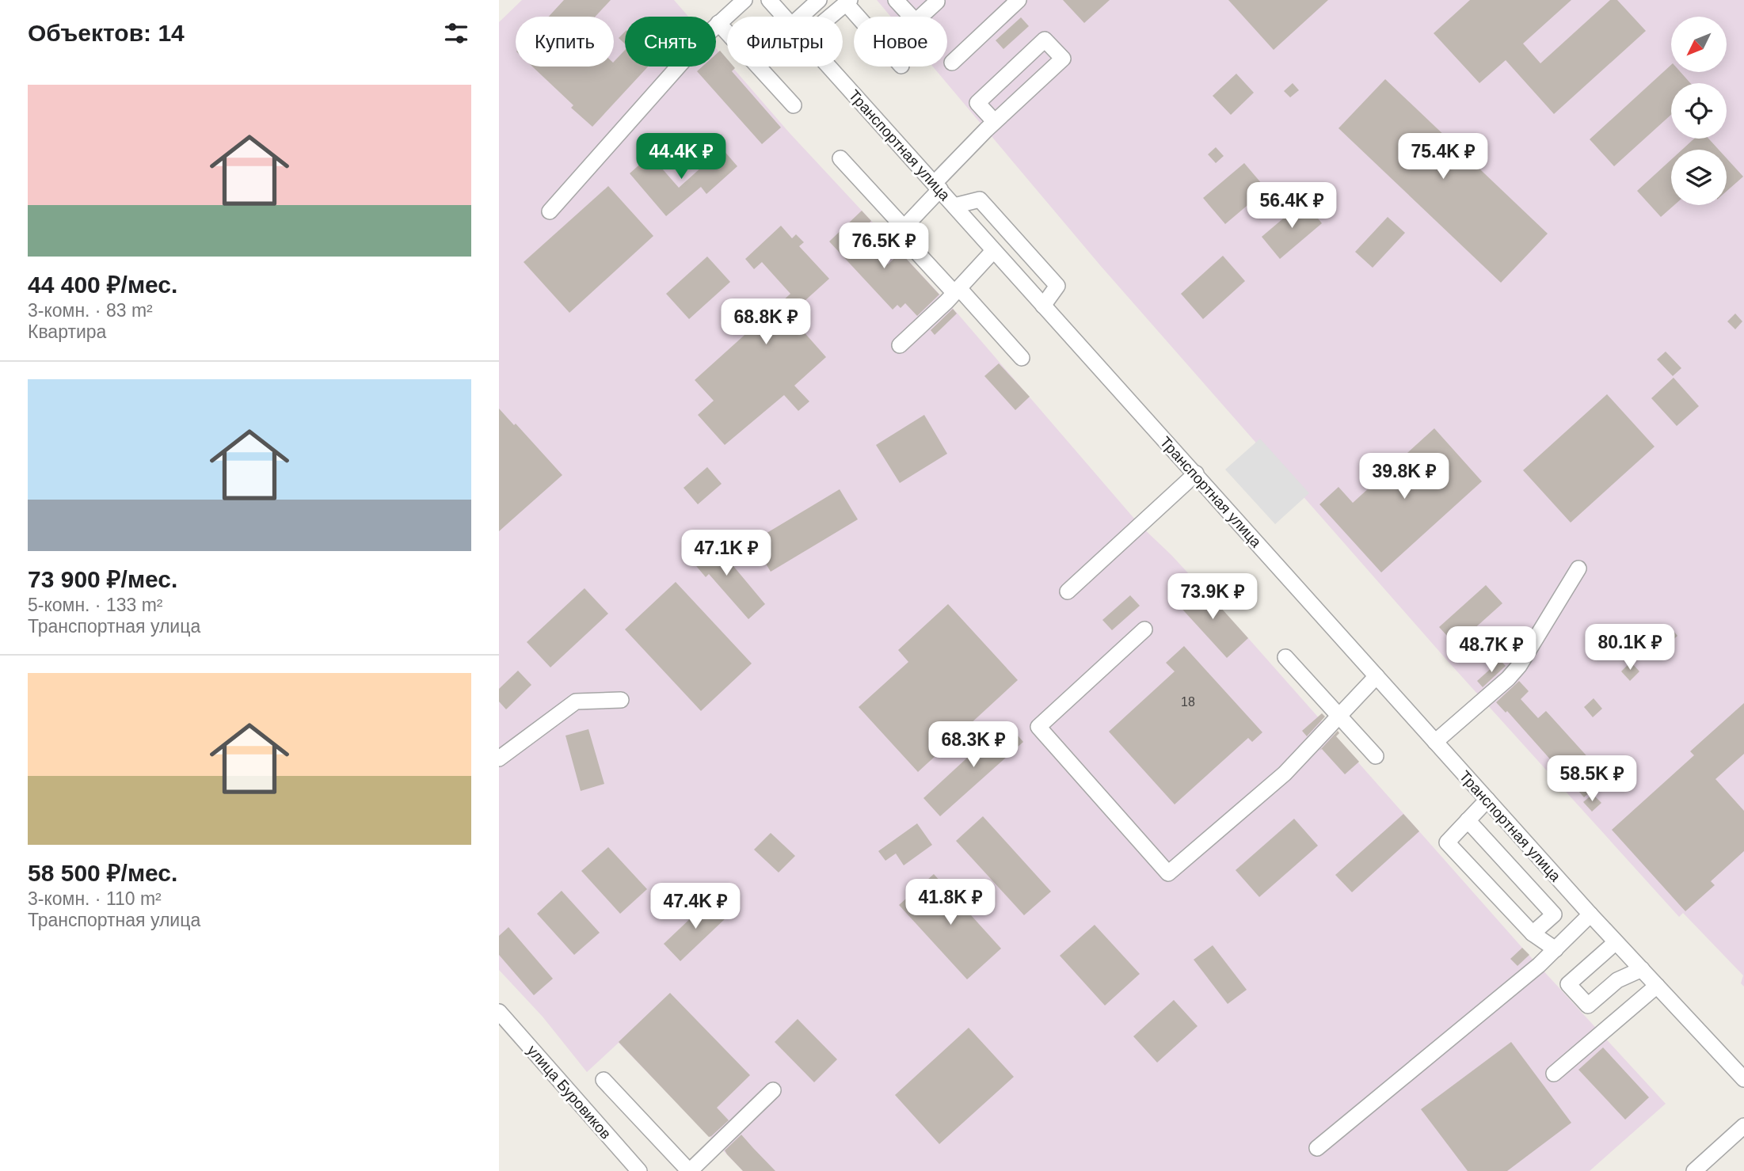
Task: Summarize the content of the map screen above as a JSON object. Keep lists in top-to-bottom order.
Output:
{
  "streets": {
    "street": ["Транспортная улица", "улица Буровиков"]
  },
  "house_numbers": ["18"],
  "north": "bottom left",
  "page": {
    "heading": "Объектов: 14",
    "chip": [
      "Купить",
      "Снять",
      "Фильтры",
      "Новое"
    ],
    "list": [
      {
        "name": "44 400 ₽/мес.",
        "note": "3-комн. · 83 m² · Квартира"
      },
      {
        "name": "73 900 ₽/мес.",
        "note": "5-комн. · 133 m² · Транспортная улица"
      },
      {
        "name": "58 500 ₽/мес.",
        "note": "3-комн. · 110 m² · Транспортная улица"
      }
    ],
    "price": [
      "44.4K ₽",
      "75.4K ₽",
      "56.4K ₽",
      "76.5K ₽",
      "68.8K ₽",
      "39.8K ₽",
      "47.1K ₽",
      "73.9K ₽",
      "80.1K ₽",
      "48.7K ₽",
      "68.3K ₽",
      "58.5K ₽",
      "41.8K ₽",
      "47.4K ₽"
    ]
  }
}
